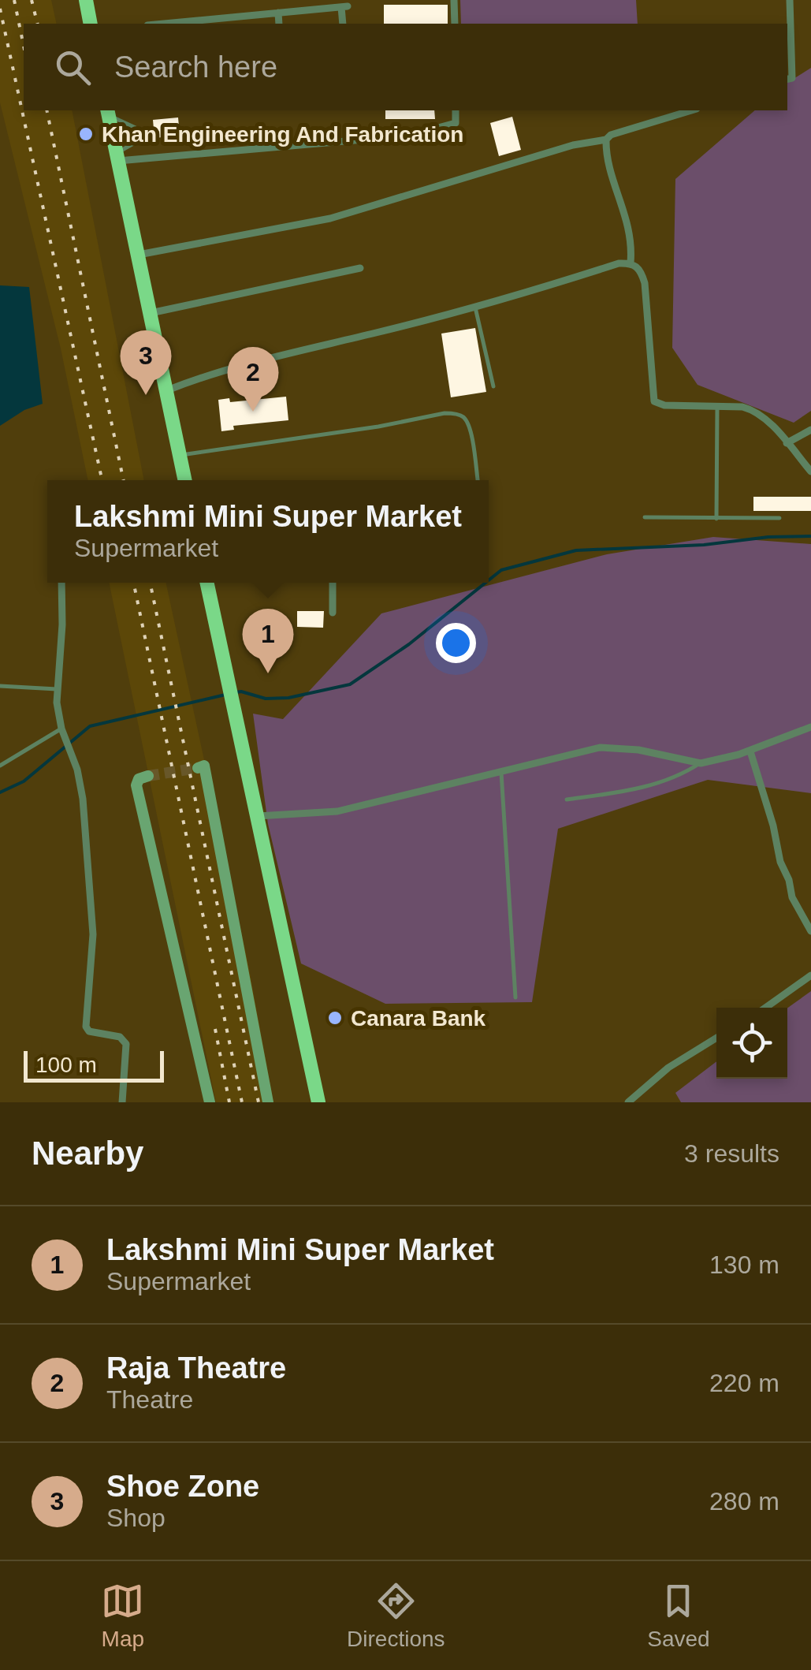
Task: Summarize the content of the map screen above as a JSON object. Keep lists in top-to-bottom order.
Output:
{
  "places": ["Khan Engineering And Fabrication", "Canara Bank"],
  "scale_bar": "100 m",
  "page": {
    "search": "Search here",
    "pins": ["3", "2", "1"],
    "popup": ["Lakshmi Mini Super Market", "Supermarket"],
    "scale": "100 m",
    "heading": ["Nearby", "3 results"],
    "list": [
      {
        "mark": "1",
        "name": "Lakshmi Mini Super Market",
        "note": "Supermarket",
        "value": "130 m"
      },
      {
        "mark": "2",
        "name": "Raja Theatre",
        "note": "Theatre",
        "value": "220 m"
      },
      {
        "mark": "3",
        "name": "Shoe Zone",
        "note": "Shop",
        "value": "280 m"
      }
    ],
    "nav": ["Map", "Directions", "Saved"]
  }
}
